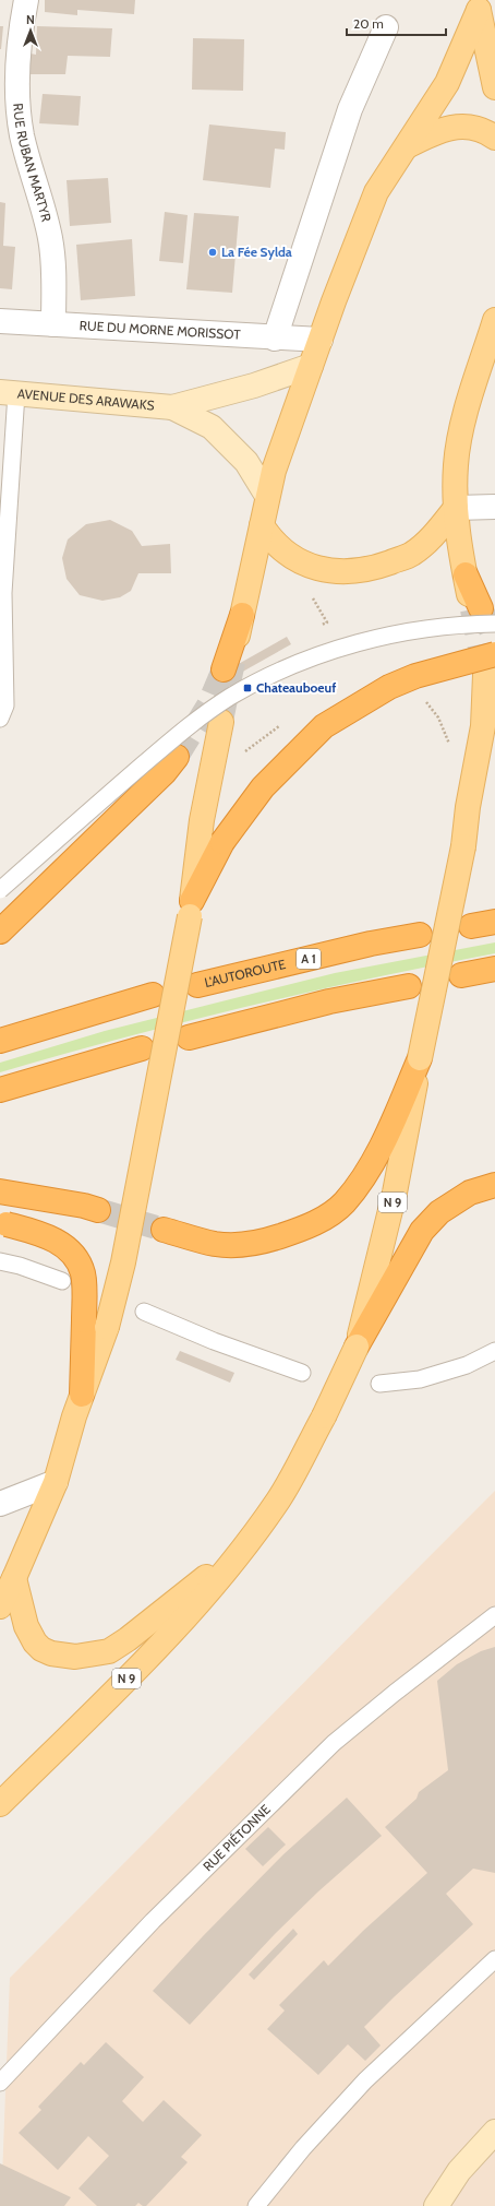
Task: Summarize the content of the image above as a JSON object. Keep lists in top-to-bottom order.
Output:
{
  "streets": {
    "highway": ["A 1", "L'AUTOROUTE"],
    "main road": ["N 9"],
    "street": ["RUE RUBAN MARTYR", "RUE DU MORNE MORISSOT", "AVENUE DES ARAWAKS"],
    "lane": ["RUE PIÉTONNE"]
  },
  "crossings": [
    ["RUE RUBAN MARTYR", "RUE DU MORNE MORISSOT"]
  ],
  "places": {
    "other": ["La Fée Sylda"],
    "transit": ["Chateauboeuf"]
  },
  "scale_bar": "20 m",
  "north": "top"
}
